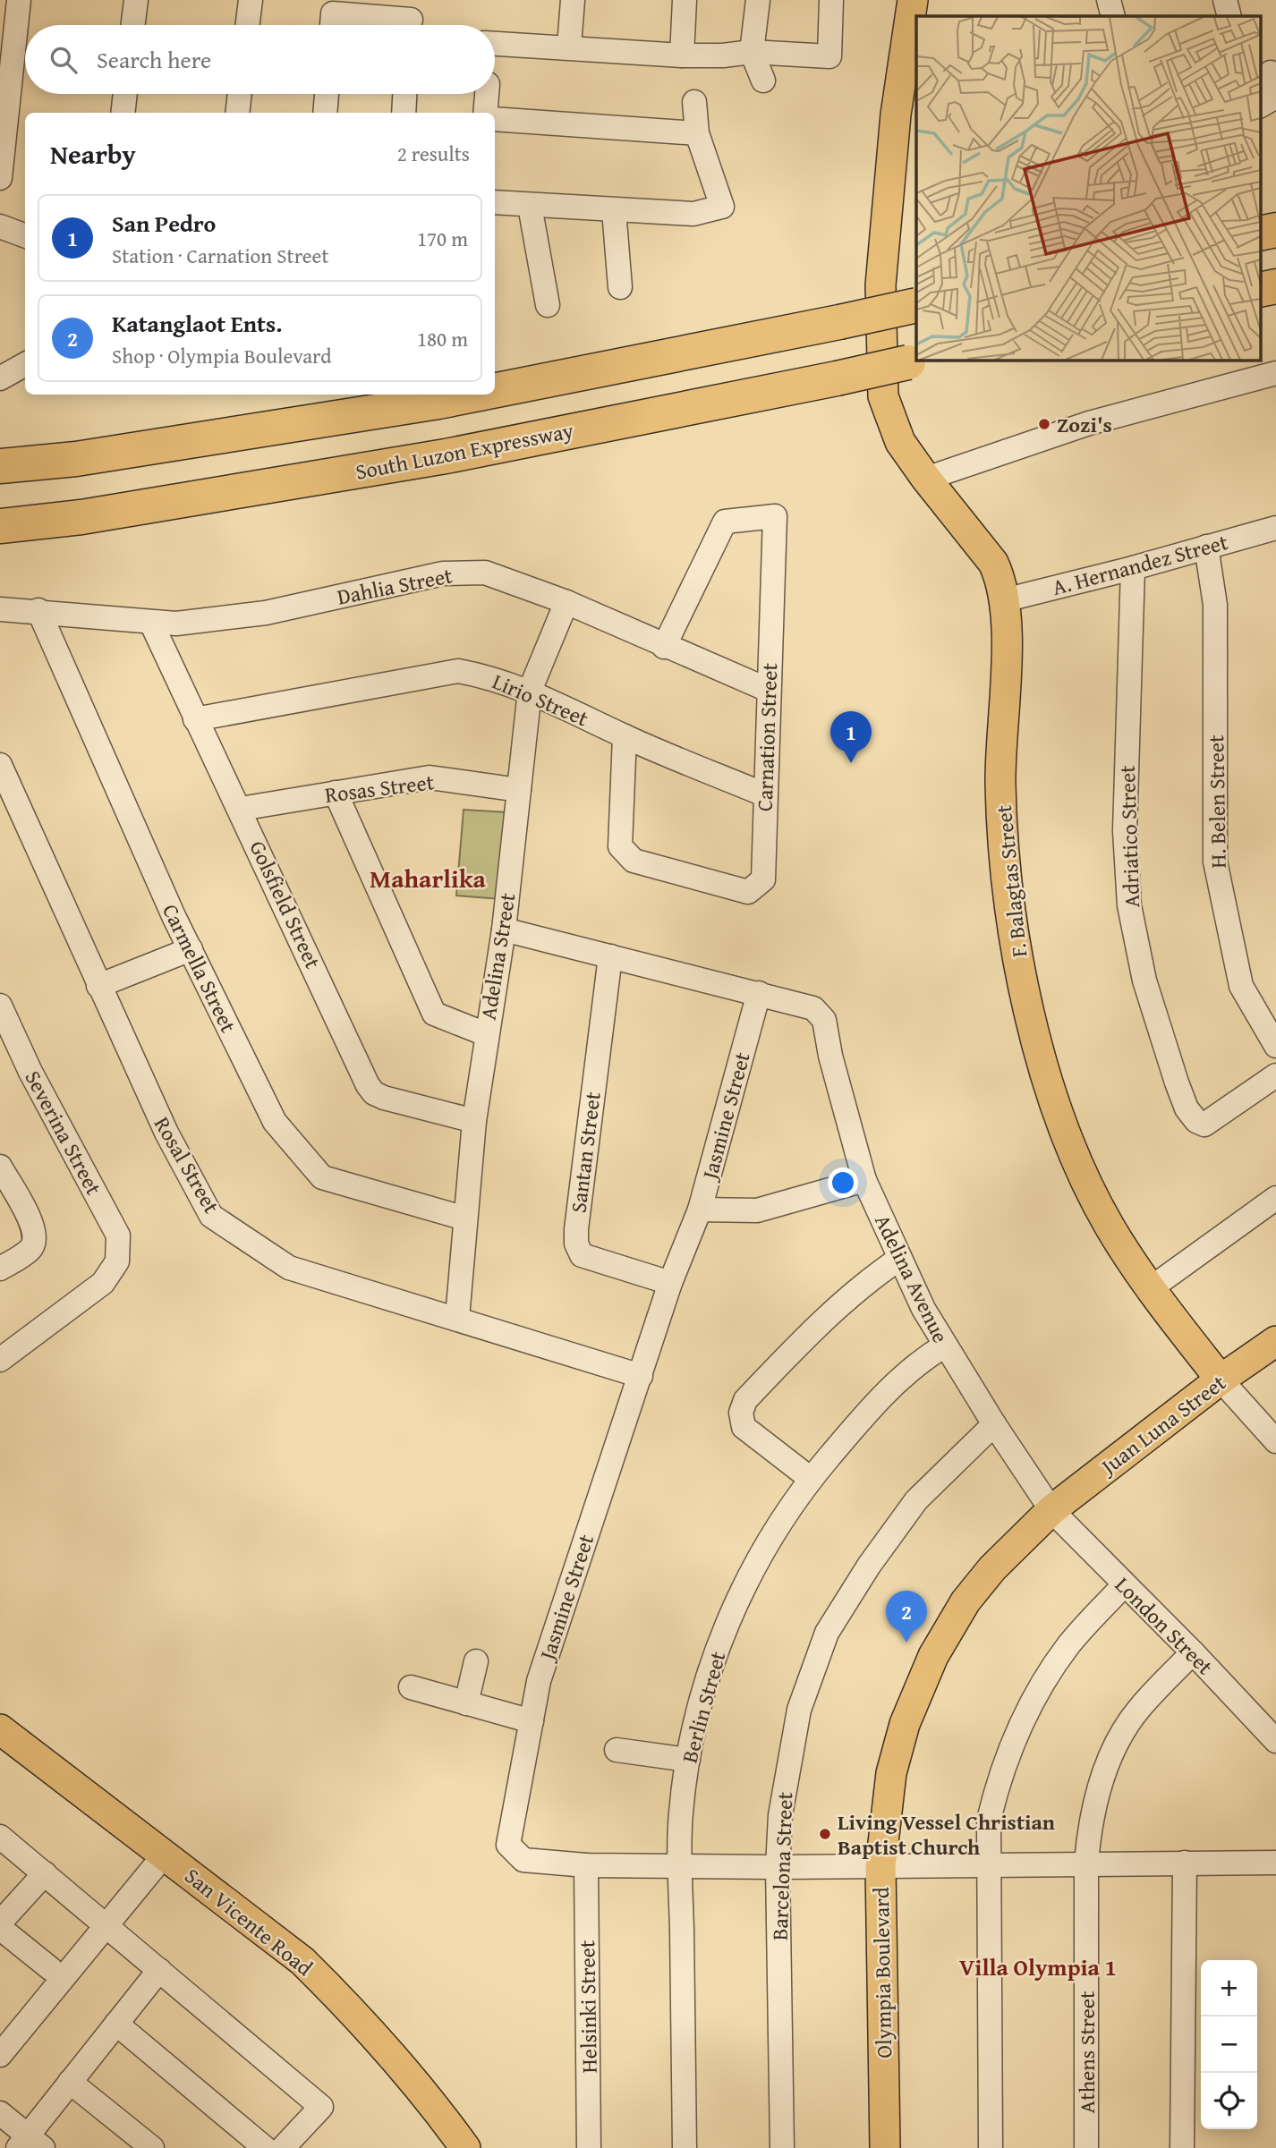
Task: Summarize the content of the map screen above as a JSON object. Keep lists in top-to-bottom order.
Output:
{
  "streets": {
    "highway": ["South Luzon Expressway"],
    "main road": [
      "F. Balagtas Street",
      "Juan Luna Street",
      "San Vicente Road",
      "Olympia Boulevard"
    ],
    "street": [
      "A. Hernandez Street",
      "Dahlia Street",
      "Lirio Street",
      "Carnation Street",
      "Rosas Street",
      "H. Belen Street",
      "Adriatico Street",
      "Golsfield Street",
      "Adelina Street",
      "Carmella Street",
      "Jasmine Street",
      "Severina Street",
      "Santan Street",
      "Rosal Street",
      "Adelina Avenue",
      "London Street",
      "Berlin Street",
      "Barcelona Street",
      "Helsinki Street",
      "Athens Street"
    ]
  },
  "crossings": [
    ["A. Hernandez Street", "H. Belen Street"],
    ["A. Hernandez Street", "Adriatico Street"],
    ["A. Hernandez Street", "F. Balagtas Street"],
    ["Dahlia Street", "Carnation Street"],
    ["Dahlia Street", "Golsfield Street"],
    ["Dahlia Street", "Adelina Street"],
    ["Dahlia Street", "Carmella Street"],
    ["Lirio Street", "Carnation Street"],
    ["Lirio Street", "Golsfield Street"],
    ["Lirio Street", "Adelina Street"],
    ["Rosas Street", "Golsfield Street"],
    ["Rosas Street", "Adelina Street"],
    ["F. Balagtas Street", "Juan Luna Street"],
    ["Golsfield Street", "Adelina Street"],
    ["Adelina Street", "Carmella Street"],
    ["Adelina Street", "Rosal Street"],
    ["Adelina Street", "Adelina Avenue"],
    ["Jasmine Street", "Santan Street"],
    ["Jasmine Street", "Rosal Street"],
    ["Jasmine Street", "Adelina Avenue"],
    ["Jasmine Street", "Berlin Street"],
    ["Jasmine Street", "Barcelona Street"],
    ["Jasmine Street", "Olympia Boulevard"],
    ["Jasmine Street", "Helsinki Street"],
    ["Jasmine Street", "Athens Street"],
    ["Santan Street", "Adelina Avenue"],
    ["Adelina Avenue", "Juan Luna Street"],
    ["Adelina Avenue", "London Street"],
    ["Adelina Avenue", "Berlin Street"],
    ["Adelina Avenue", "Barcelona Street"],
    ["Adelina Avenue", "Olympia Boulevard"],
    ["Juan Luna Street", "London Street"],
    ["Juan Luna Street", "Olympia Boulevard"],
    ["London Street", "Olympia Boulevard"],
    ["London Street", "Athens Street"]
  ],
  "districts": ["Maharlika", "Villa Olympia 1"],
  "places": ["Zozi's", "Living Vessel Christian Baptist Church"],
  "page": {
    "search": "Search here",
    "heading": ["Nearby", "2 results"],
    "list": [
      {
        "mark": "1",
        "name": "San Pedro",
        "note": "Station · Carnation Street",
        "value": "170 m"
      },
      {
        "mark": "2",
        "name": "Katanglaot Ents.",
        "note": "Shop · Olympia Boulevard",
        "value": "180 m"
      }
    ],
    "pins": ["1", "2"],
    "map_buttons": ["+", "−"]
  }
}
